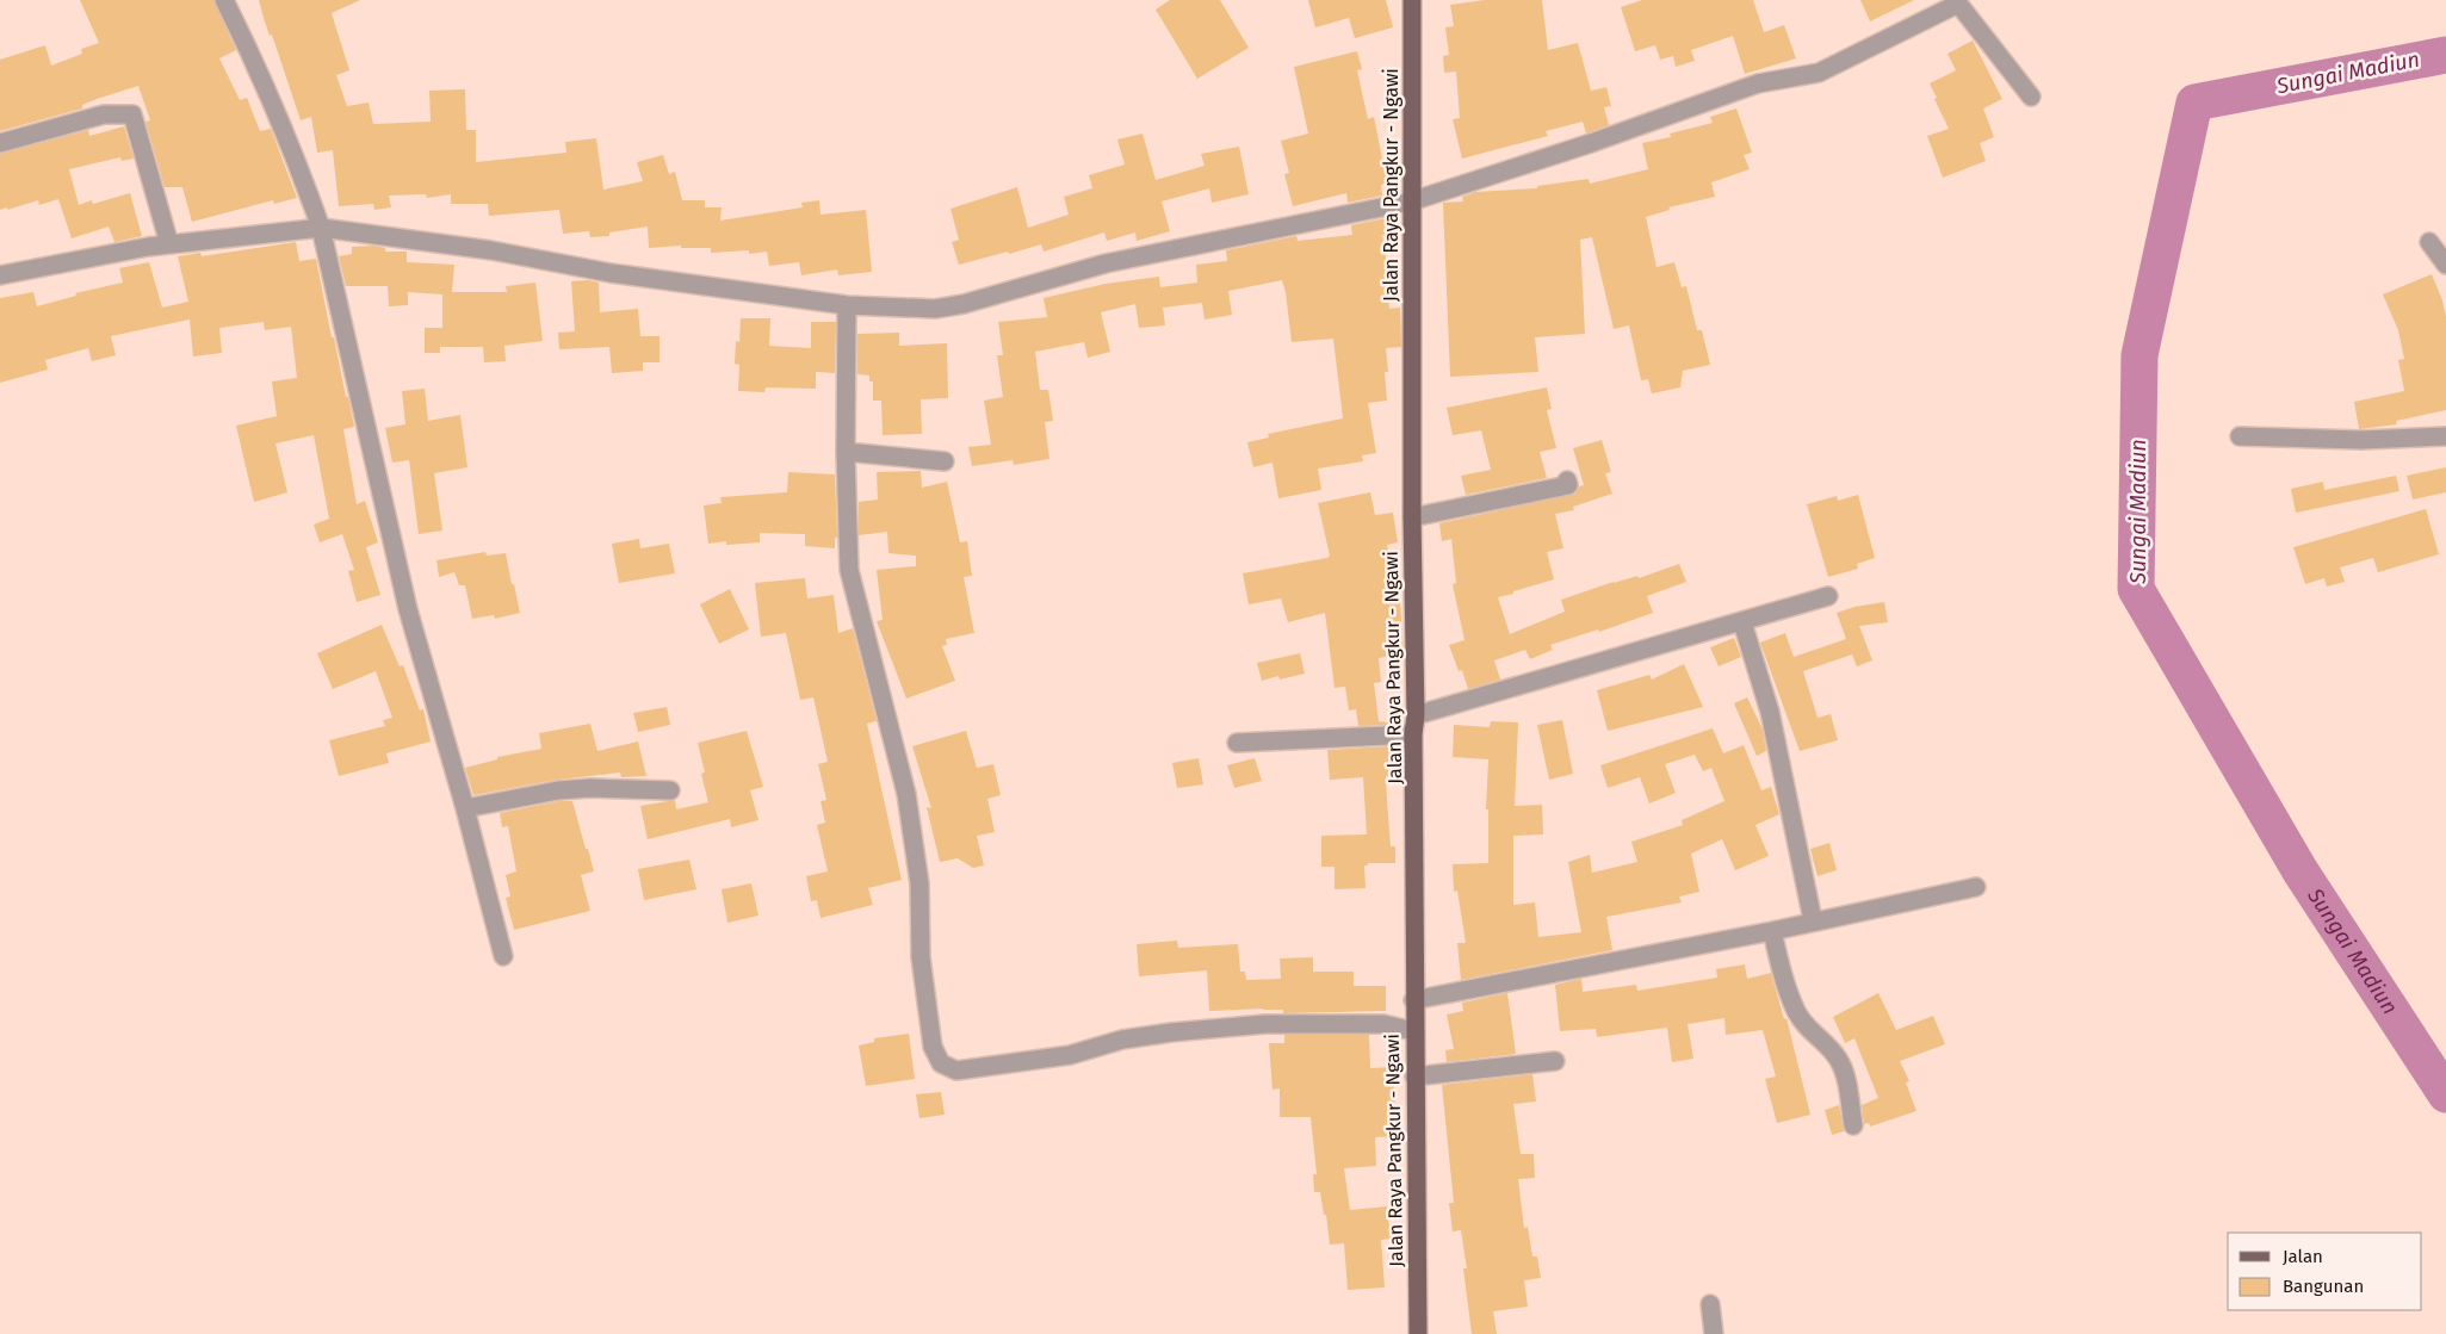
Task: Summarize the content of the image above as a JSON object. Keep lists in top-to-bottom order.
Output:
{
  "streets": {
    "main road": ["Jalan Raya Pangkur - Ngawi"]
  },
  "water": ["Sungai Madiun"],
  "legend": ["Jalan", "Bangunan"]
}
